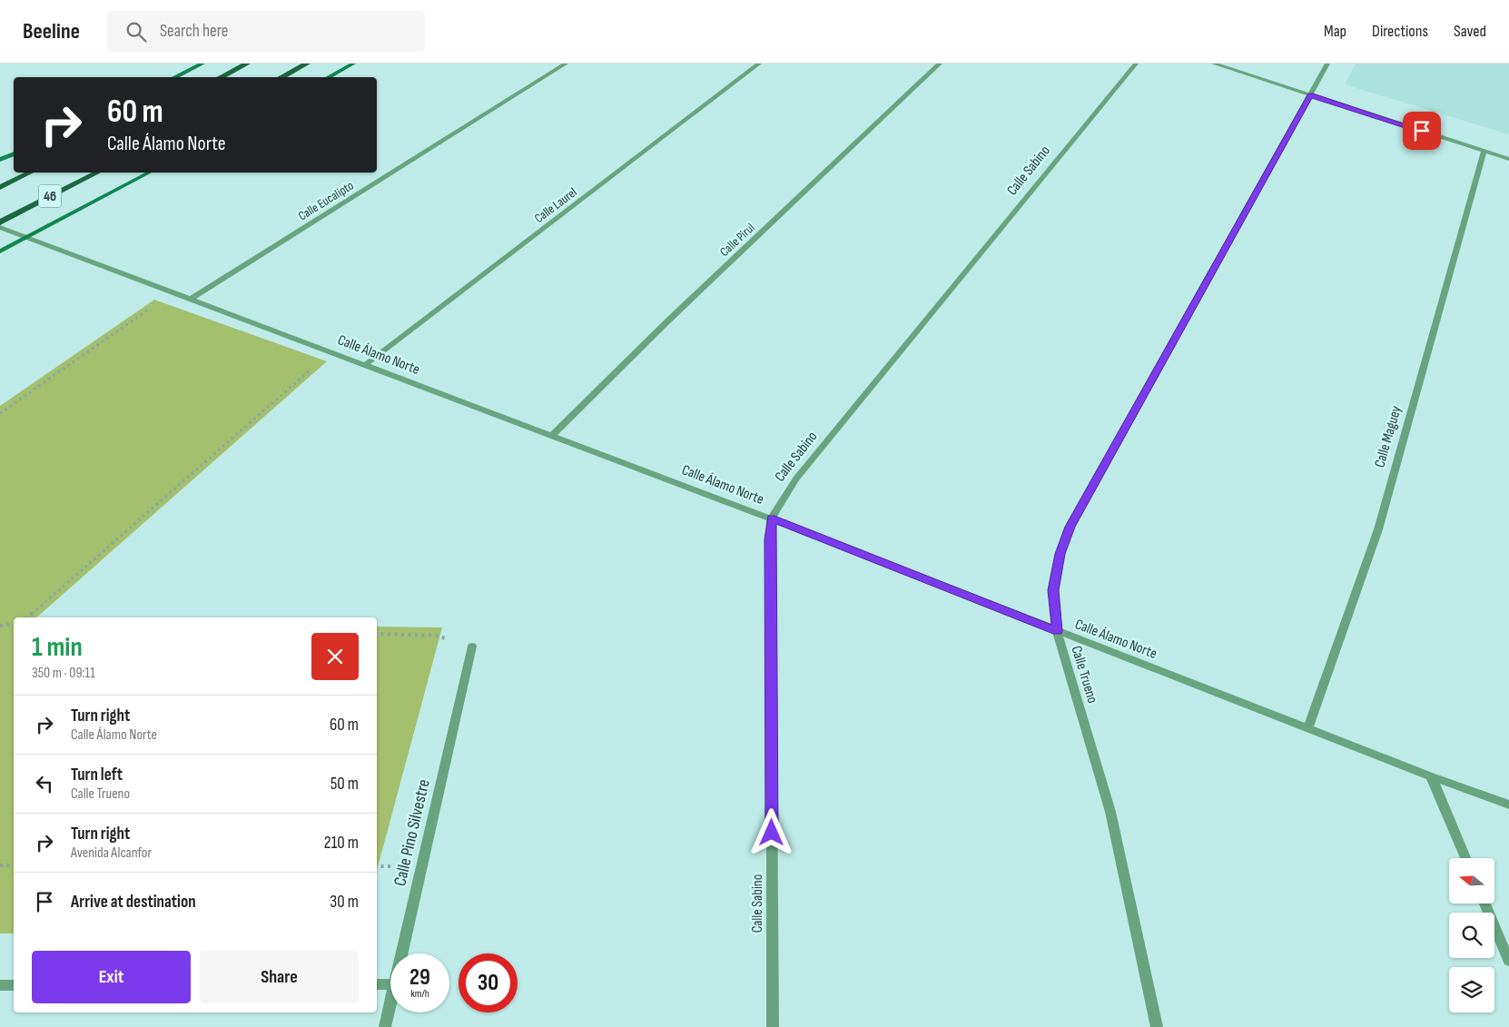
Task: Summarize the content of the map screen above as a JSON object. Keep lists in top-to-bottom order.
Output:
{
  "streets": {
    "main road": ["46"],
    "street": [
      "Calle Sabino",
      "Calle Eucalipto",
      "Calle Laurel",
      "Calle Pirul",
      "Calle Álamo Norte",
      "Calle Maguey",
      "Calle Trueno",
      "Calle Pino Silvestre"
    ]
  },
  "crossings": [
    ["Calle Sabino", "Calle Álamo Norte"],
    ["Calle Eucalipto", "Calle Álamo Norte"],
    ["Calle Laurel", "Calle Álamo Norte"],
    ["Calle Pirul", "Calle Álamo Norte"],
    ["Calle Álamo Norte", "Calle Maguey"],
    ["Calle Álamo Norte", "Calle Trueno"]
  ],
  "north": "left",
  "page": {
    "header": "Beeline",
    "search": "Search here",
    "nav": ["Map", "Directions", "Saved"],
    "turn": ["60 m", "Calle Álamo Norte"],
    "heading": ["1 min", "350 m · 09:11"],
    "list": [
      {
        "name": "Turn right",
        "note": "Calle Álamo Norte",
        "value": "60 m"
      },
      {
        "name": "Turn left",
        "note": "Calle Trueno",
        "value": "50 m"
      },
      {
        "name": "Turn right",
        "note": "Avenida Alcanfor",
        "value": "210 m"
      },
      {
        "name": "Arrive at destination",
        "value": "30 m"
      }
    ],
    "buttons": ["Exit", "Share"],
    "speed": "29 km/h",
    "limit": "30"
  }
}
